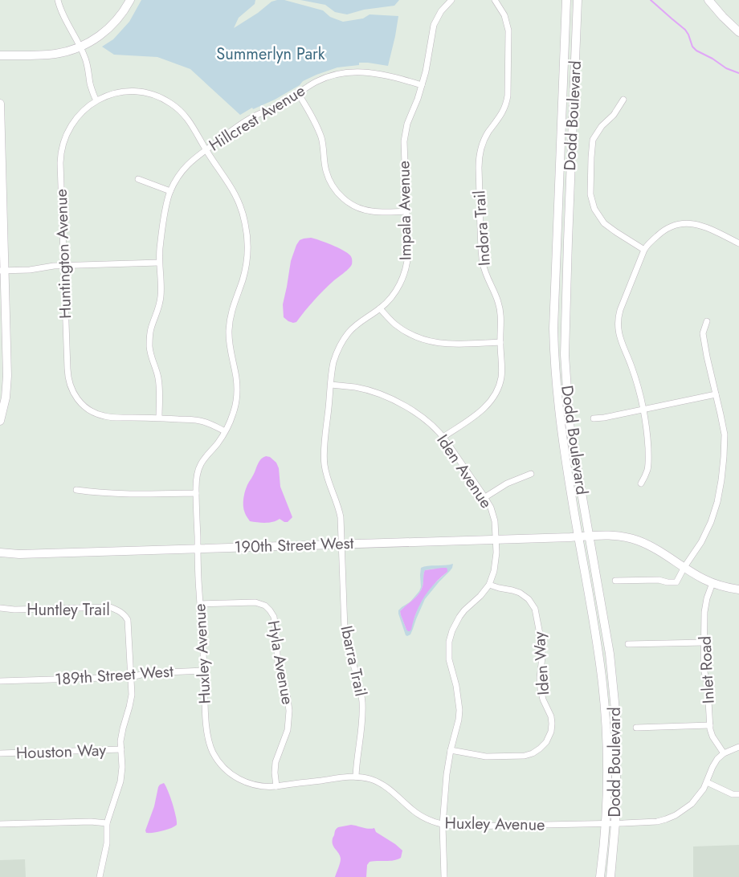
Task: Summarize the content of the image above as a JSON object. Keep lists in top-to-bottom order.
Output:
{
  "streets": {
    "main road": ["Dodd Boulevard", "190th Street West"],
    "street": [
      "Hillcrest Avenue",
      "Impala Avenue",
      "Indora Trail",
      "Huntington Avenue",
      "Iden Avenue",
      "Huntley Trail",
      "Huxley Avenue",
      "Ibarra Trail",
      "Hyla Avenue",
      "Iden Way",
      "Inlet Road",
      "189th Street West",
      "Houston Way"
    ]
  },
  "crossings": [
    ["Dodd Boulevard", "190th Street West"],
    ["Dodd Boulevard", "Huxley Avenue"],
    ["Hillcrest Avenue", "Impala Avenue"],
    ["Hillcrest Avenue", "Huntington Avenue"],
    ["Hillcrest Avenue", "Huxley Avenue"],
    ["Impala Avenue", "Iden Avenue"],
    ["Impala Avenue", "190th Street West"],
    ["Impala Avenue", "Ibarra Trail"],
    ["Indora Trail", "Iden Avenue"],
    ["Huntington Avenue", "Huxley Avenue"],
    ["Iden Avenue", "190th Street West"],
    ["Iden Avenue", "Huxley Avenue"],
    ["Iden Avenue", "Iden Way"],
    ["190th Street West", "Huxley Avenue"],
    ["190th Street West", "Ibarra Trail"],
    ["190th Street West", "Inlet Road"],
    ["Huntley Trail", "189th Street West"],
    ["Huntley Trail", "Houston Way"],
    ["Huxley Avenue", "Ibarra Trail"],
    ["Huxley Avenue", "Hyla Avenue"],
    ["Huxley Avenue", "Inlet Road"],
    ["Huxley Avenue", "189th Street West"]
  ],
  "parks": ["Summerlyn Park"]
}
